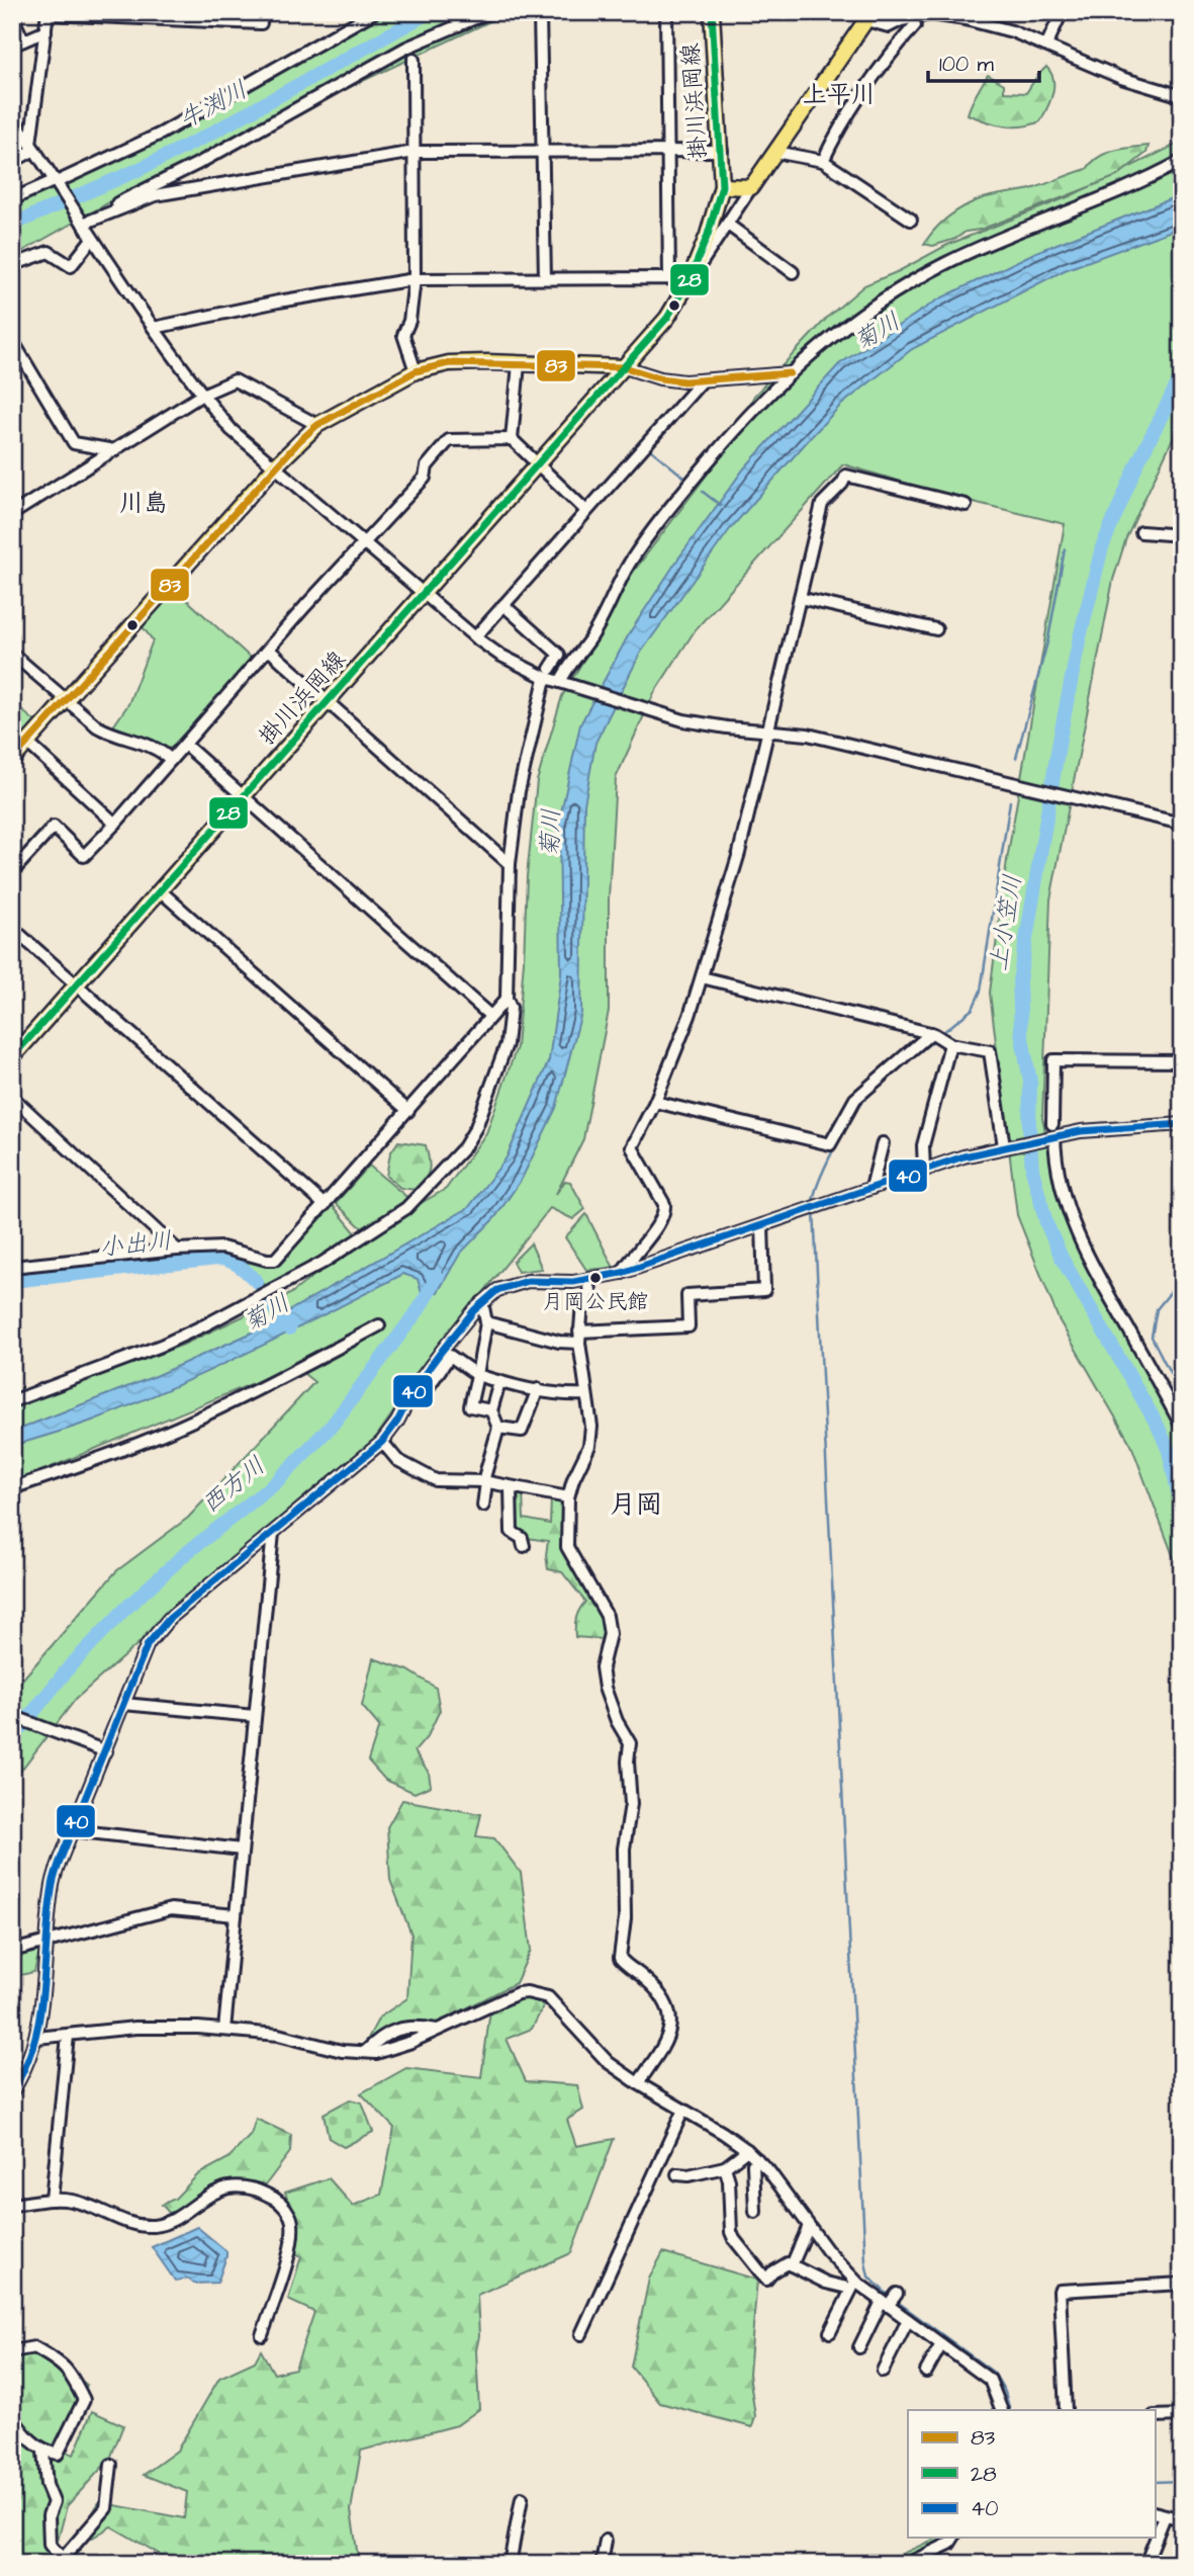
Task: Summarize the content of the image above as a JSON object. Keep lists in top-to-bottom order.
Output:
{
  "streets": {
    "main road": ["掛川浜岡線"]
  },
  "districts": ["上平川", "川島", "月岡"],
  "water": [
    "牛渕川",
    "菊川",
    "上小笠川",
    "小出川",
    "西方川"
  ],
  "places": ["月岡公民館"],
  "lines": ["transit line 28", "transit line 83", "transit line 40"],
  "legend": ["83", "28", "40"],
  "scale_bar": "100 m"
}
